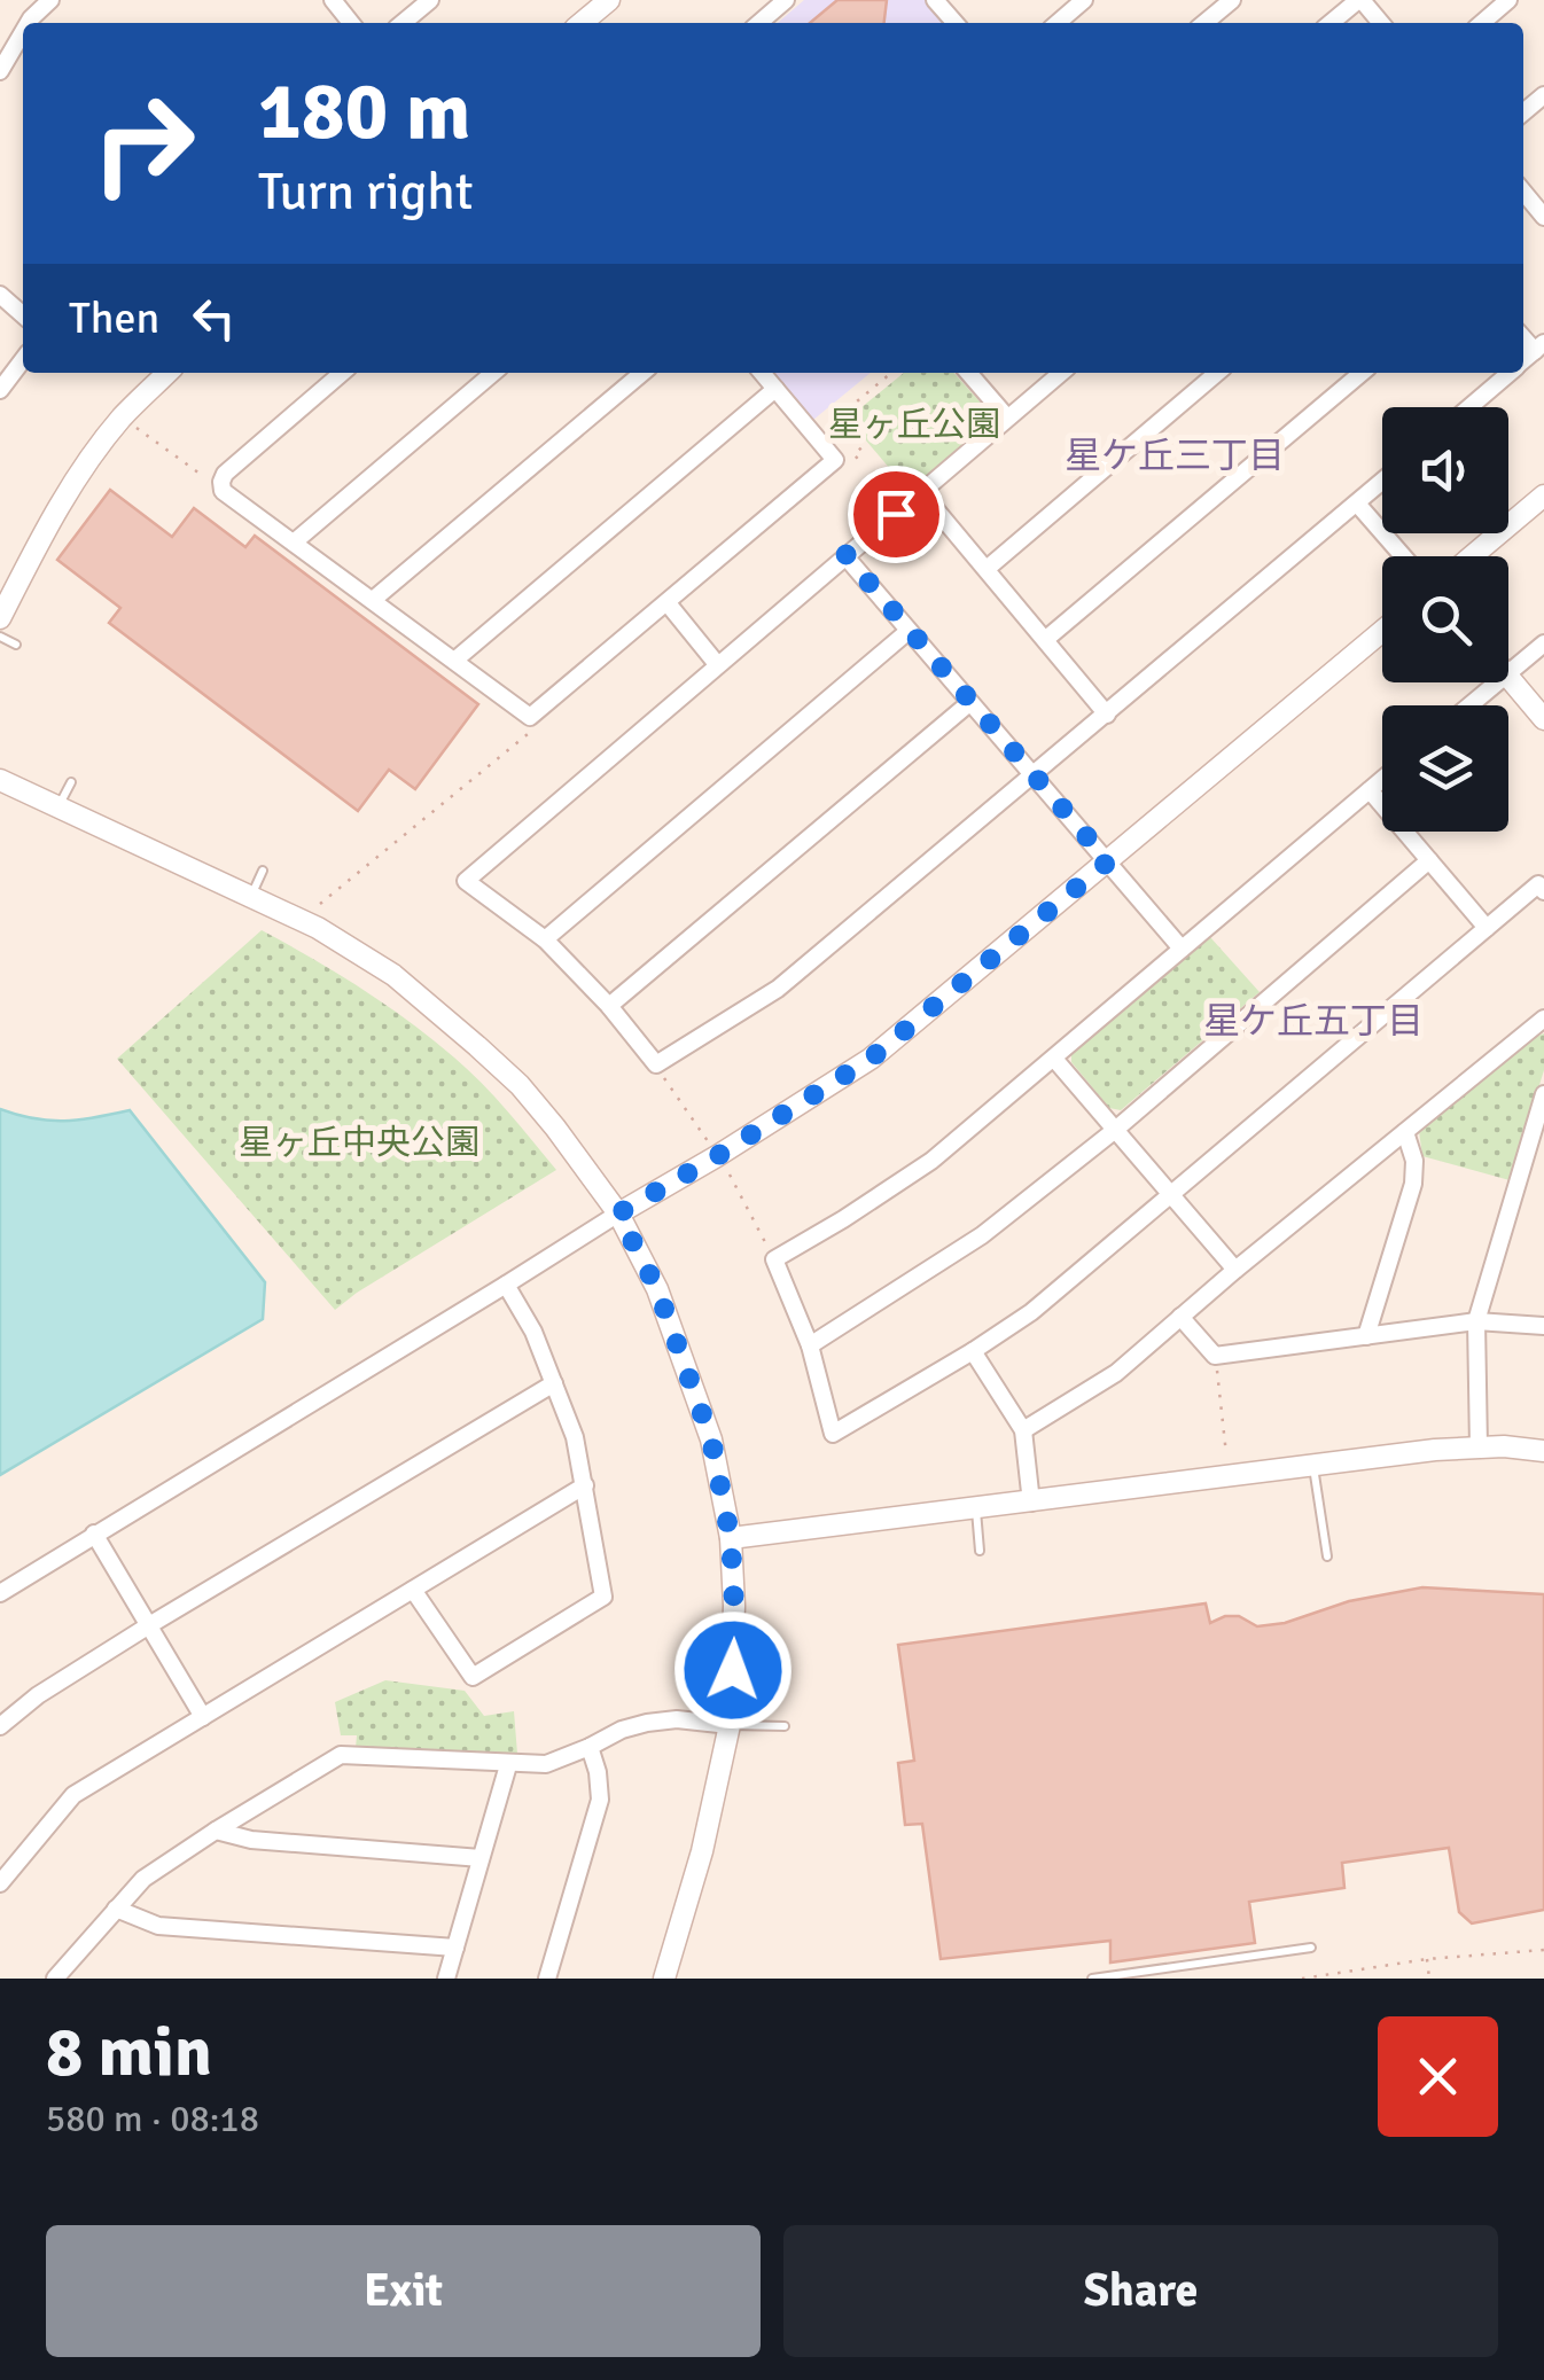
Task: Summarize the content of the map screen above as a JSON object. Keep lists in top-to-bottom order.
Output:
{
  "districts": ["星ケ丘三丁目", "星ケ丘五丁目"],
  "parks": ["星ヶ丘公園", "星ヶ丘中央公園"],
  "page": {
    "turn": ["180 m", "Turn right"],
    "then": "Then",
    "heading": ["8 min", "580 m · 08:18"],
    "buttons": ["Exit", "Share"]
  }
}
